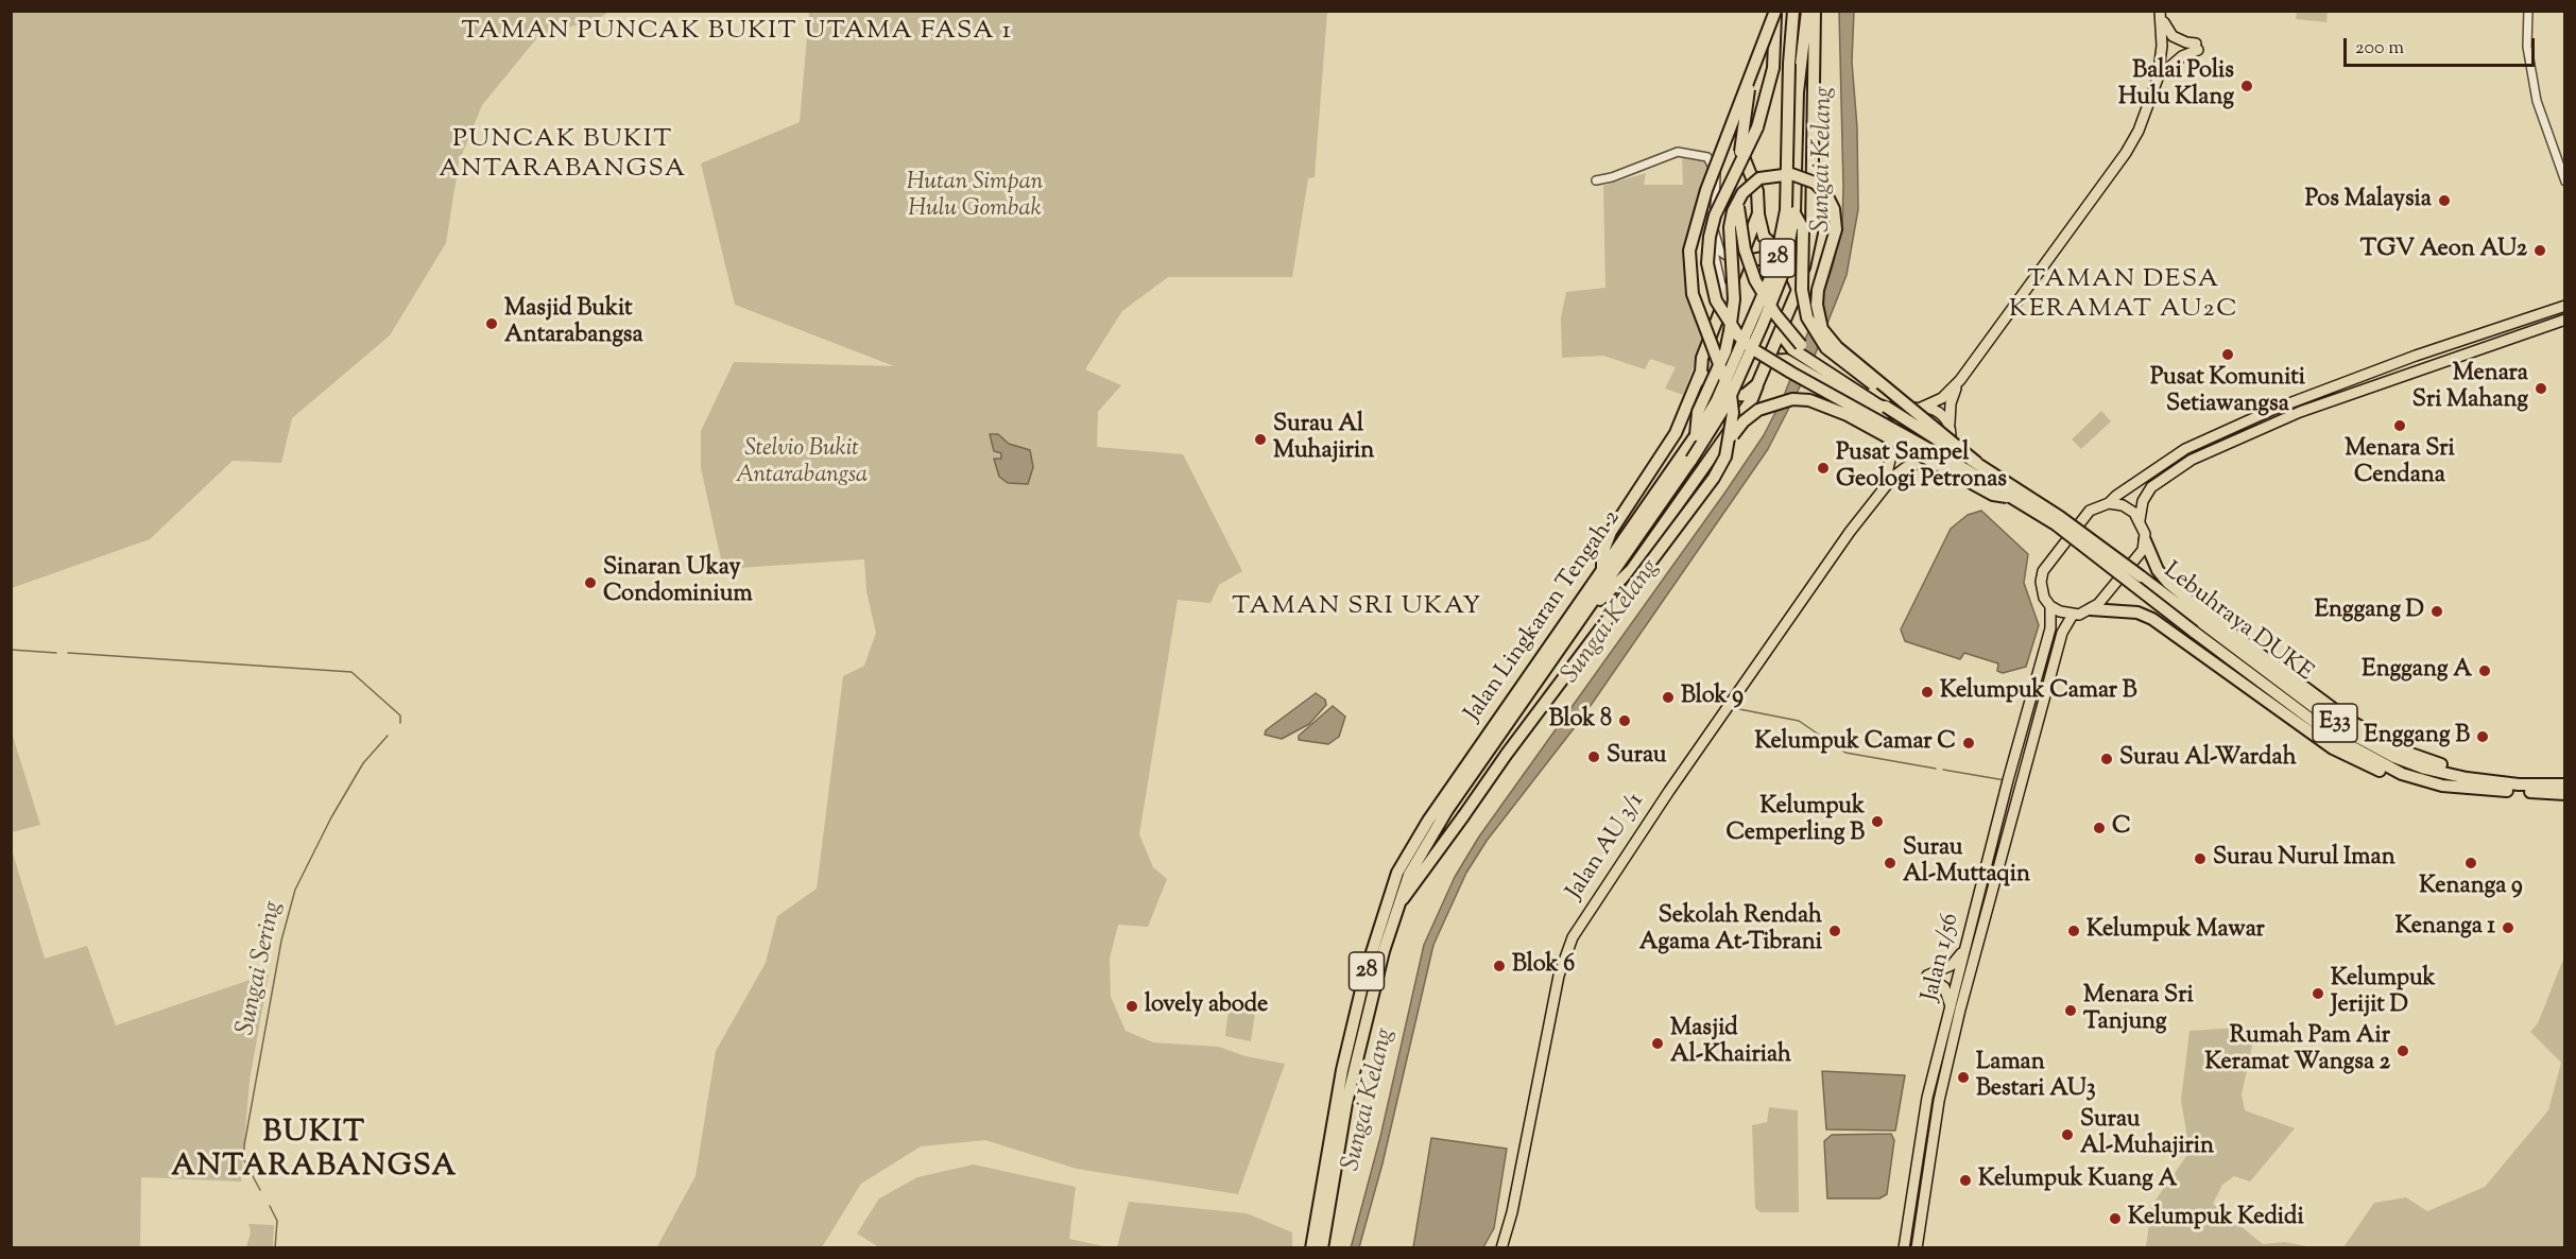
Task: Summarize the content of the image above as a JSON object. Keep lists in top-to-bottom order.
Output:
{
  "streets": {
    "highway": [
      "28",
      "Jalan Lingkaran Tengah 2",
      "Lebuhraya DUKE",
      "E33"
    ],
    "main road": ["Jalan AU 3/1", "Jalan 1/56"]
  },
  "districts": [
    "TAMAN PUNCAK BUKIT UTAMA FASA 1",
    "PUNCAK BUKIT ANTARABANGSA",
    "TAMAN DESA KERAMAT AU2C",
    "TAMAN SRI UKAY",
    "BUKIT ANTARABANGSA"
  ],
  "water": ["Sungai Kelang", "Sungai Sering"],
  "parks": ["Hutan Simpan Hulu Gombak", "Stelvio Bukit Antarabangsa"],
  "places": [
    "Balai Polis Hulu Klang",
    "Pos Malaysia",
    "TGV Aeon AU2",
    "Masjid Bukit Antarabangsa",
    "Pusat Komuniti Setiawangsa",
    "Menara Sri Mahang",
    "Menara Sri Cendana",
    "Surau Al Muhajirin",
    "Pusat Sampel Geologi Petronas",
    "Sinaran Ukay Condominium",
    "Enggang D",
    "Enggang A",
    "Kelumpuk Camar B",
    "Blok 9",
    "Blok 8",
    "Enggang B",
    "Kelumpuk Camar C",
    "Surau",
    "Surau Al-Wardah",
    "Kelumpuk Cemperling B",
    "C",
    "Surau Nurul Iman",
    "Surau Al-Muttaqin",
    "Kenanga 9",
    "Kenanga 1",
    "Sekolah Rendah Agama At-Tibrani",
    "Kelumpuk Mawar",
    "Blok 6",
    "Kelumpuk Jerijit D",
    "lovely abode",
    "Menara Sri Tanjung",
    "Masjid Al-Khairiah",
    "Rumah Pam Air Keramat Wangsa 2",
    "Laman Bestari AU3",
    "Surau Al-Muhajirin",
    "Kelumpuk Kuang A",
    "Kelumpuk Kedidi"
  ],
  "scale_bar": "200 m"
}
